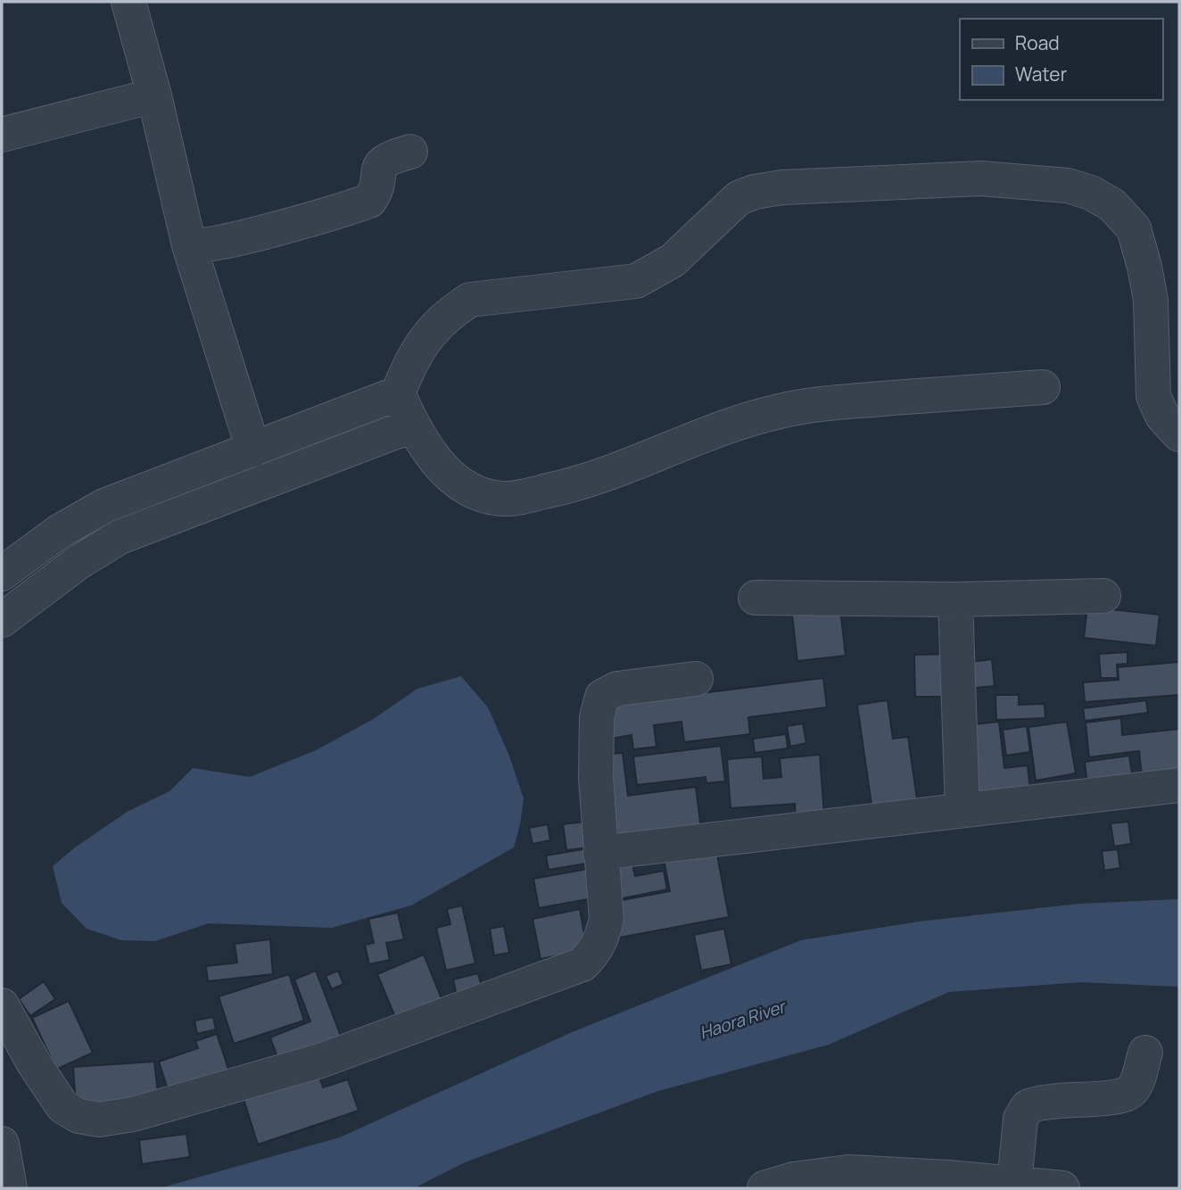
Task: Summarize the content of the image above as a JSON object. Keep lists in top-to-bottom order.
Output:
{
  "water": ["Haora River"],
  "legend": ["Road", "Water"]
}
